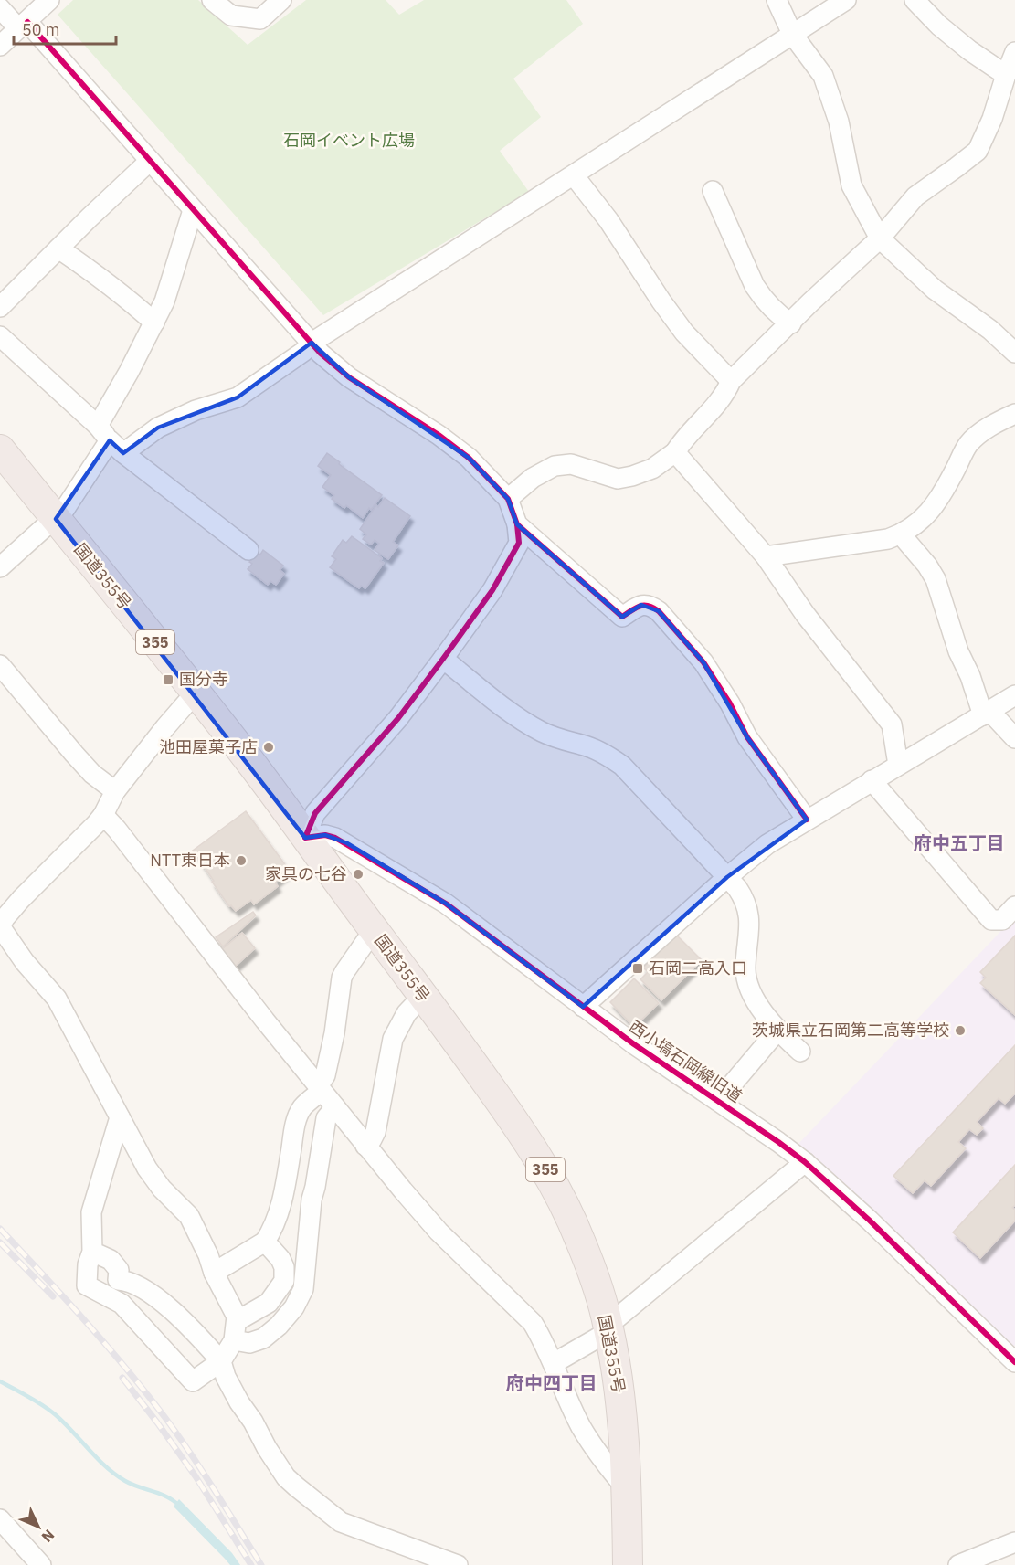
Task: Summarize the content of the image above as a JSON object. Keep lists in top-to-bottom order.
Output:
{
  "streets": {
    "highway": ["国道355号", "355"],
    "street": ["西小塙石岡線旧道"]
  },
  "crossings": [
    ["国道355号", "西小塙石岡線旧道"]
  ],
  "districts": ["府中五丁目", "府中四丁目"],
  "parks": ["石岡イベント広場"],
  "places": {
    "transit": ["国分寺", "石岡二高入口"],
    "other": [
      "池田屋菓子店",
      "NTT東日本",
      "家具の七谷",
      "茨城県立石岡第二高等学校"
    ]
  },
  "scale_bar": "50 m",
  "north": "bottom right"
}
